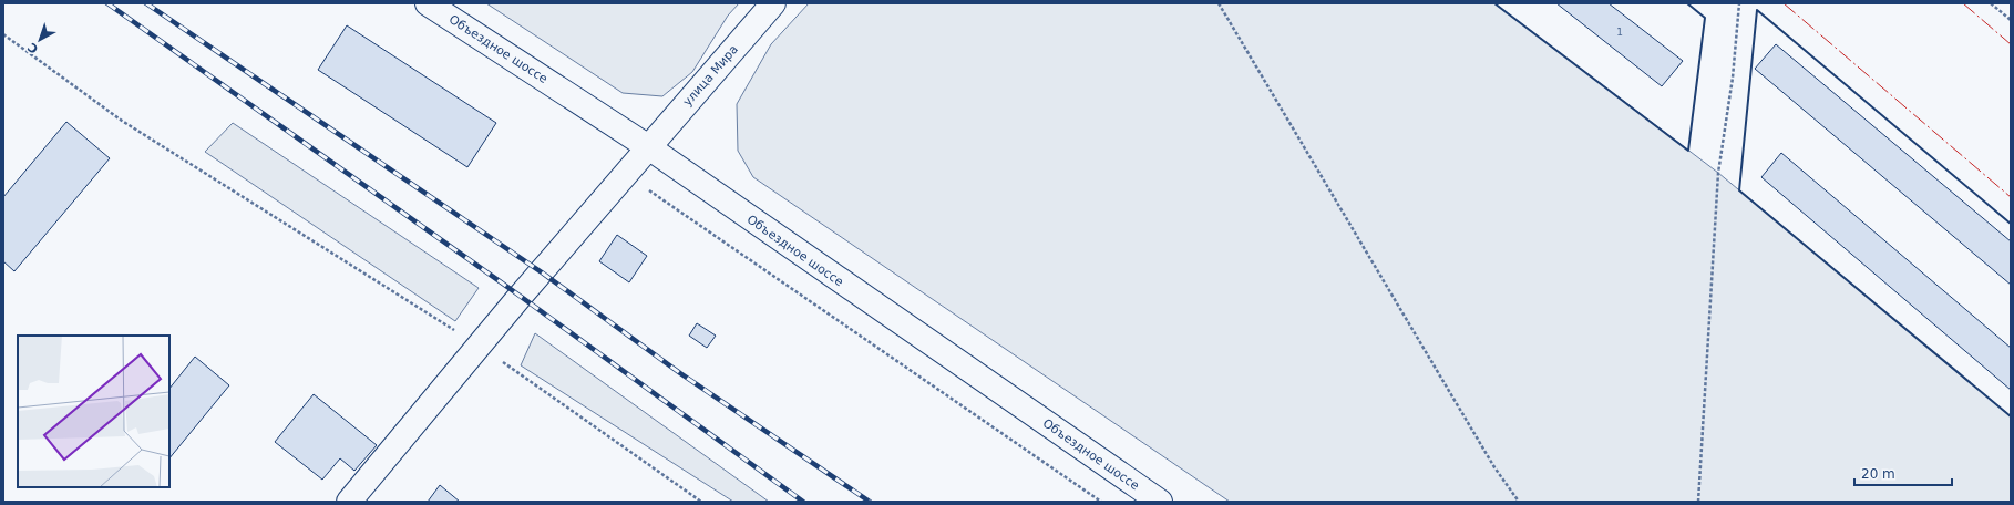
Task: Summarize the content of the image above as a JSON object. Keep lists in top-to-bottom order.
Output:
{
  "streets": {
    "main road": ["Объездное шоссе", "улица Мира"]
  },
  "crossings": [
    ["Объездное шоссе", "улица Мира"]
  ],
  "house_numbers": ["1"],
  "scale_bar": "20 m",
  "north": "bottom left"
}
